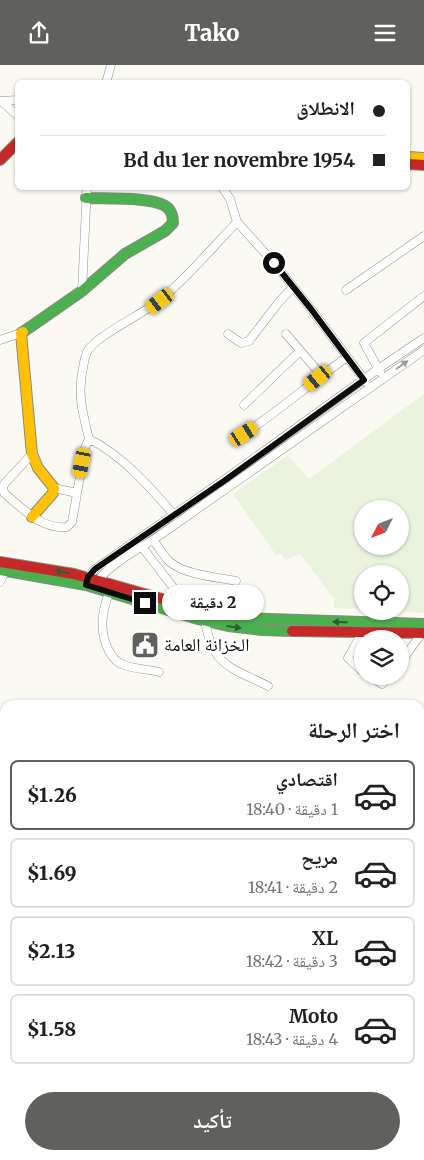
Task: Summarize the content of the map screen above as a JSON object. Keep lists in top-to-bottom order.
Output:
{
  "places": {
    "public building": ["الخزانة العامة"]
  },
  "north": "bottom left",
  "page": {
    "header": "Tako",
    "banner": ["الانطلاق", "Bd du 1er novembre 1954"],
    "bubble": "2 دقيقة",
    "heading": "اختر الرحلة",
    "list": [
      {
        "name": "اقتصادي",
        "note": "1 دقيقة · 18:40",
        "value": "$1.26"
      },
      {
        "name": "مريح",
        "note": "2 دقيقة · 18:41",
        "value": "$1.69"
      },
      {
        "name": "XL",
        "note": "3 دقيقة · 18:42",
        "value": "$2.13"
      },
      {
        "name": "Moto",
        "note": "4 دقيقة · 18:43",
        "value": "$1.58"
      }
    ],
    "buttons": "تأكيد"
  }
}
